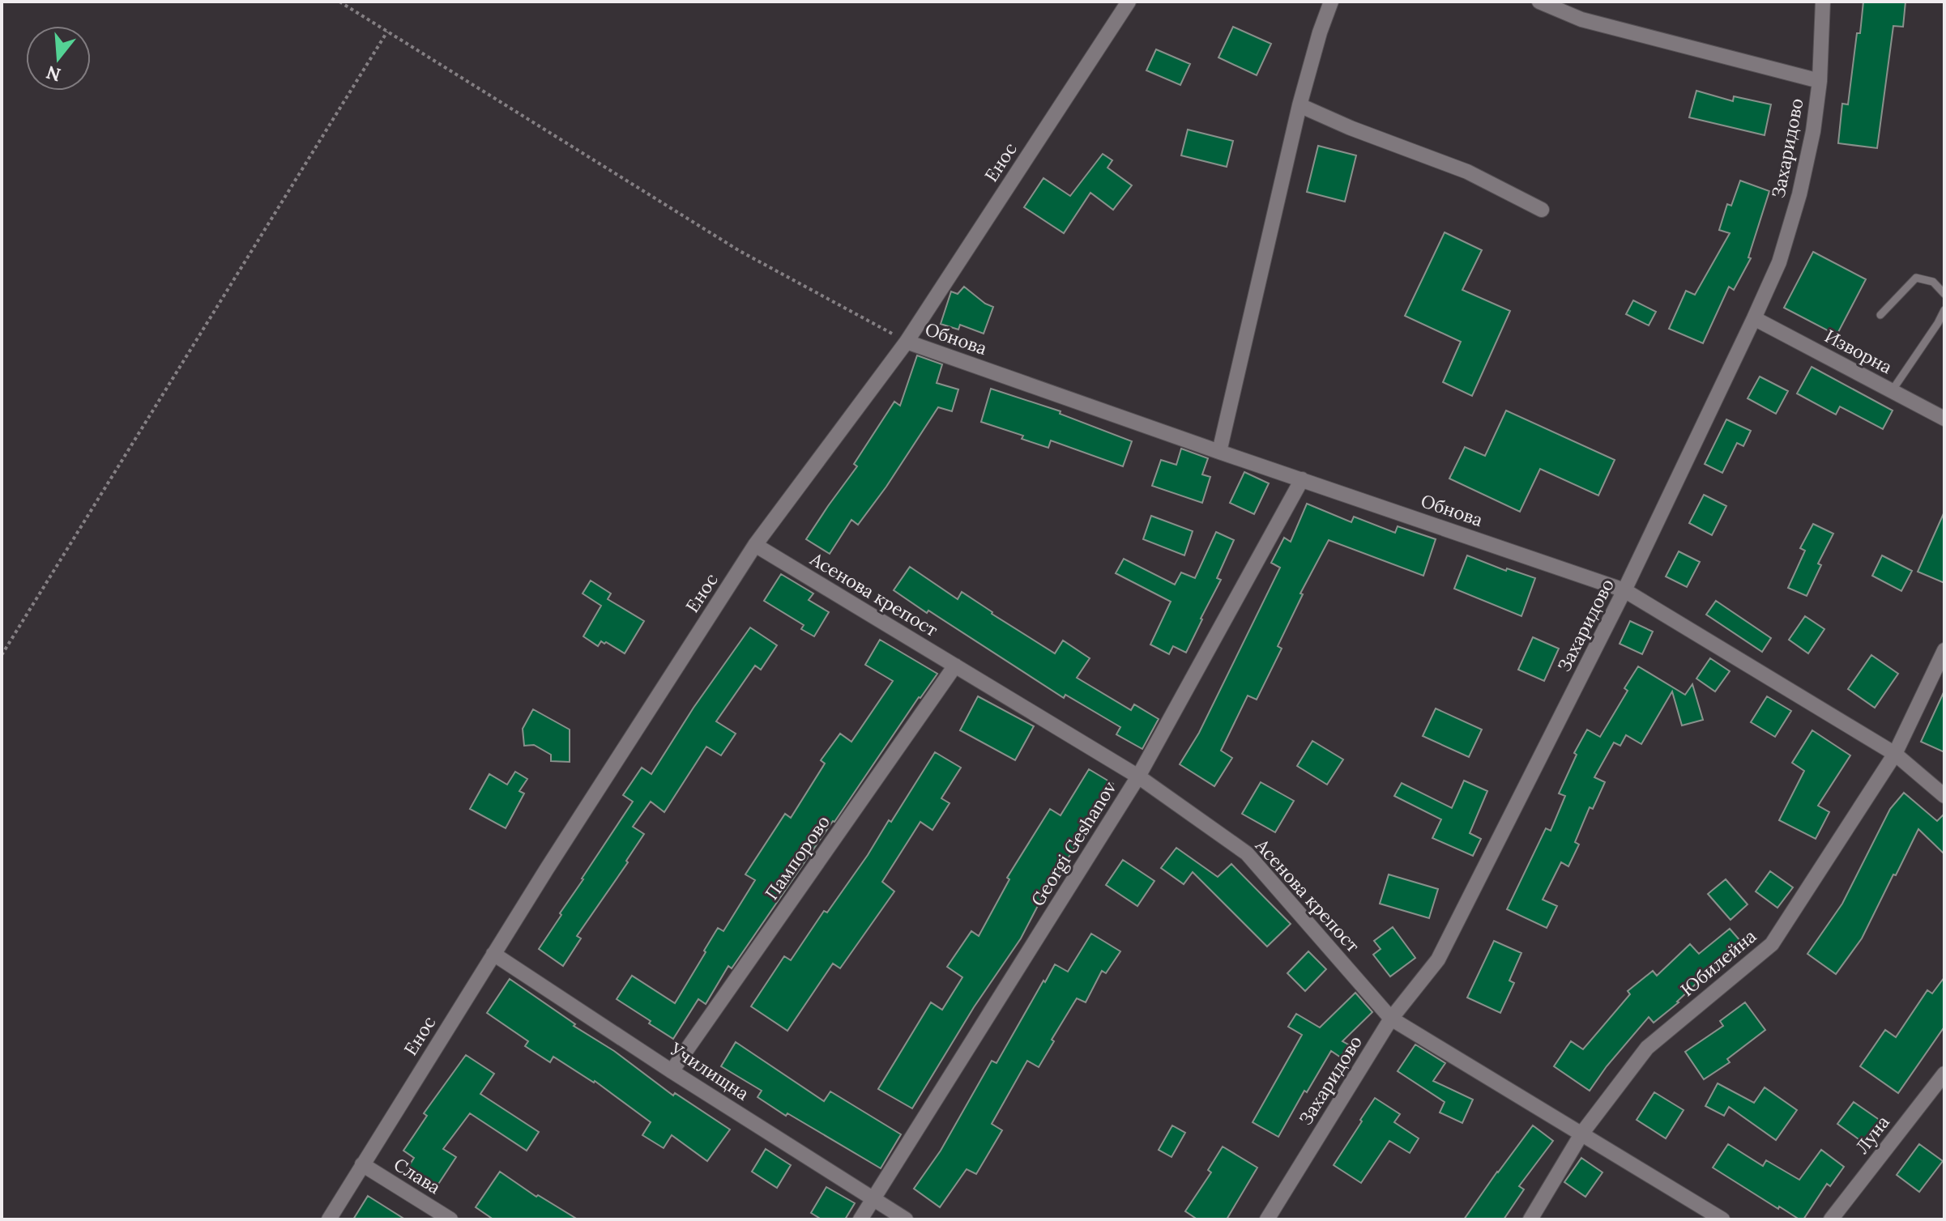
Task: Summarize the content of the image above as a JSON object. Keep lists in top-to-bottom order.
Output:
{
  "streets": {
    "street": [
      "Захаридово",
      "Енос",
      "Обнова",
      "Изворна",
      "Асенова крепост",
      "Georgi Geshanov",
      "Пампорово",
      "Юбилейна",
      "Училищна",
      "Луна",
      "Слава"
    ]
  },
  "crossings": [
    ["Захаридово", "Обнова"],
    ["Захаридово", "Изворна"],
    ["Захаридово", "Асенова крепост"],
    ["Енос", "Обнова"],
    ["Енос", "Асенова крепост"],
    ["Енос", "Училищна"],
    ["Енос", "Слава"],
    ["Обнова", "Georgi Geshanov"],
    ["Обнова", "Юбилейна"],
    ["Асенова крепост", "Georgi Geshanov"],
    ["Асенова крепост", "Пампорово"],
    ["Асенова крепост", "Юбилейна"],
    ["Georgi Geshanov", "Училищна"],
    ["Пампорово", "Училищна"]
  ],
  "north": "bottom"
}
